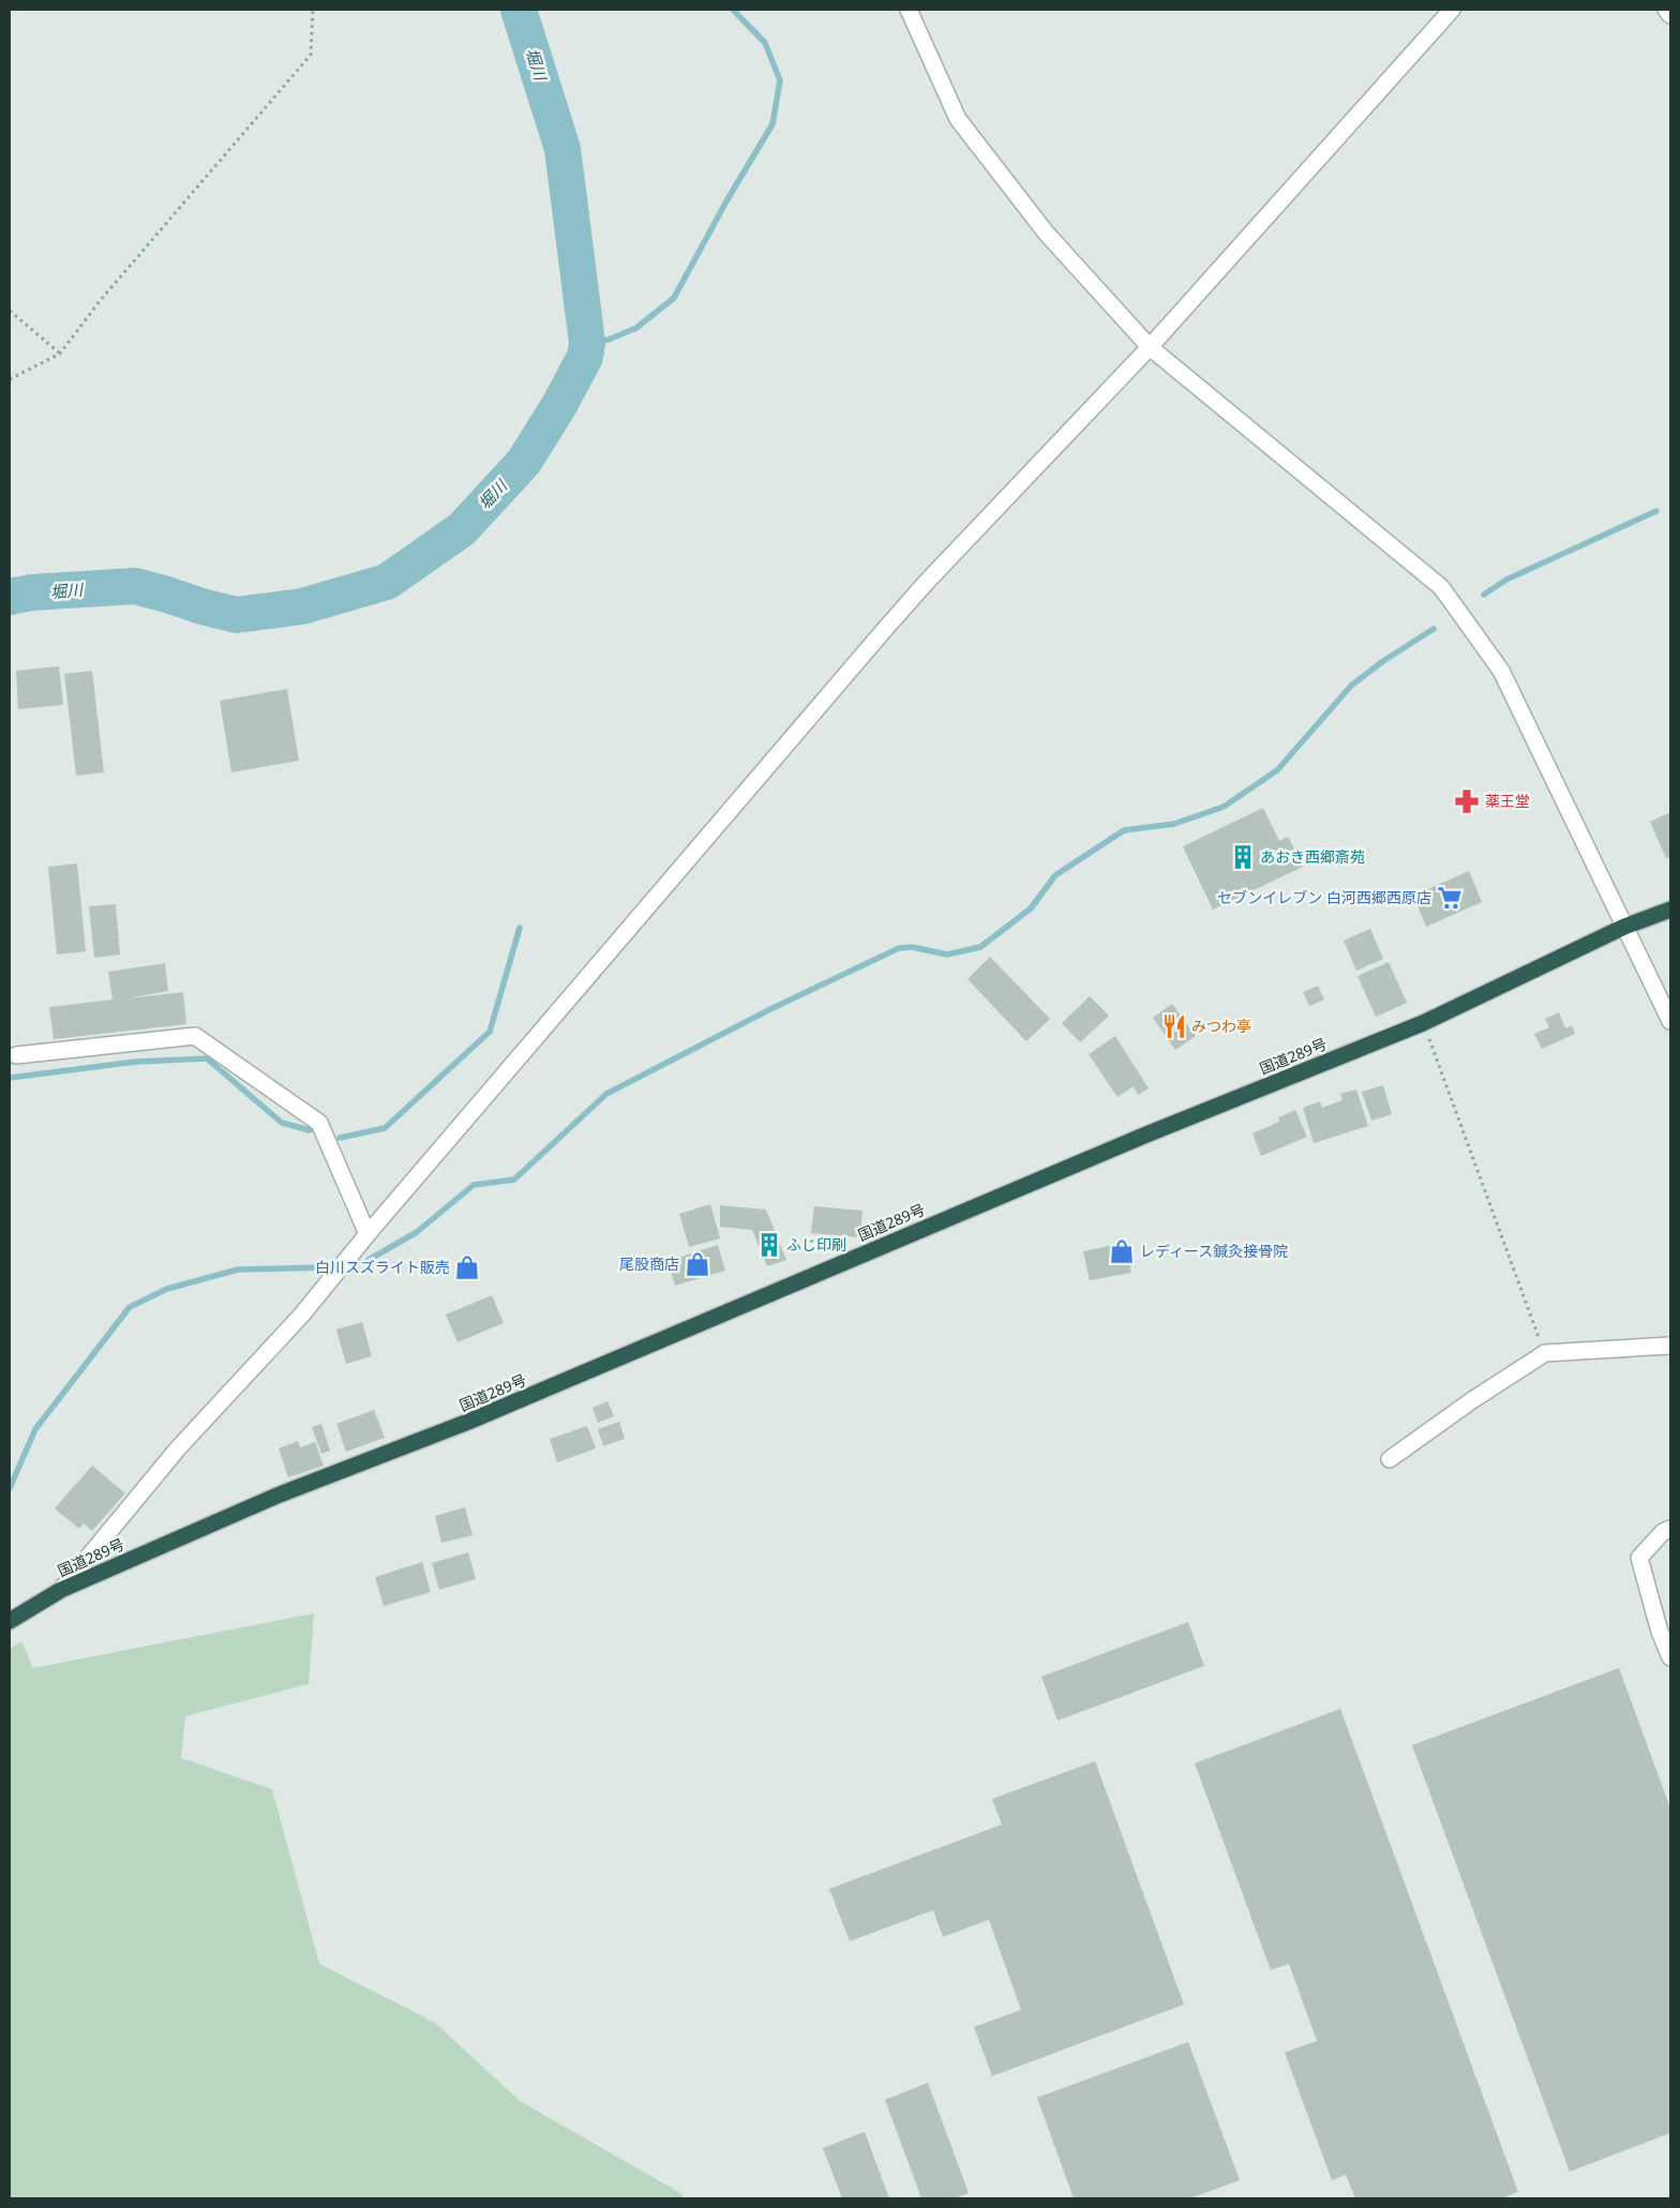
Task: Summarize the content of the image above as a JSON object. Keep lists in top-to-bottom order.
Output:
{
  "streets": {
    "highway": ["国道289号"]
  },
  "water": ["堀川"],
  "places": {
    "pharmacy": ["薬王堂"],
    "building": ["あおき西郷斎苑", "ふじ印刷"],
    "supermarket": ["セブンイレブン 白河西郷西原店"],
    "restaurant": ["みつわ亭"],
    "shop": ["レディース鍼灸接骨院", "尾股商店", "白川スズライト販売"]
  }
}
